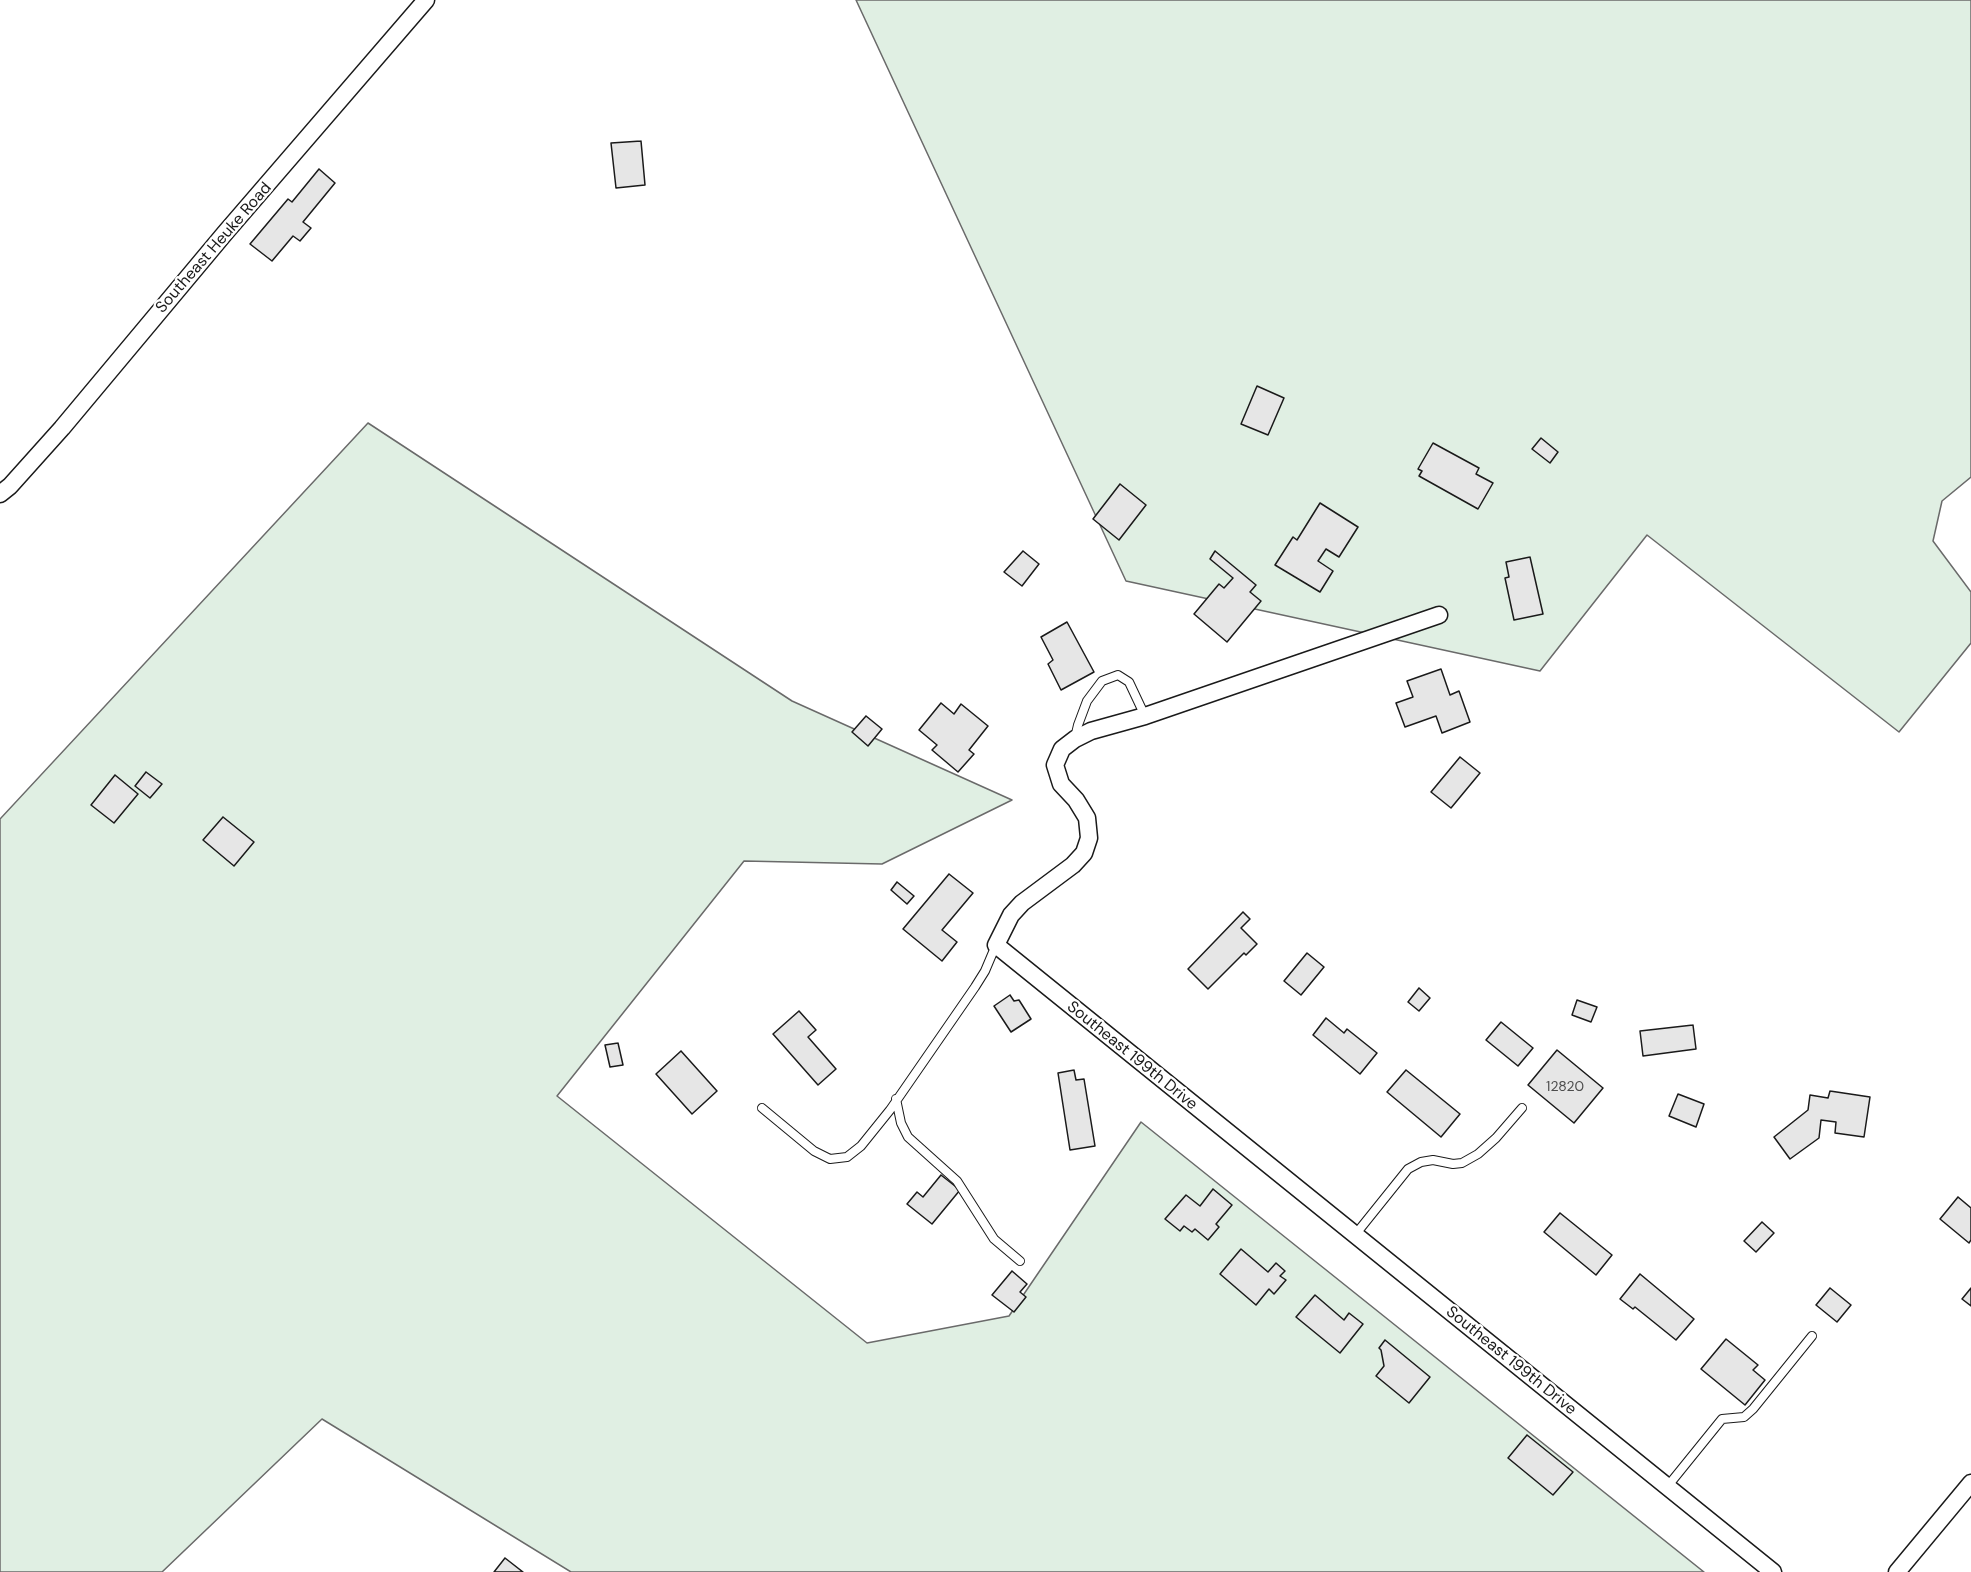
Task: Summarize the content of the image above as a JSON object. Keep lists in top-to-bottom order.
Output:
{
  "streets": {
    "street": ["Southeast Heuke Road", "Southeast 199th Drive"]
  },
  "house_numbers": ["12820"]
}
